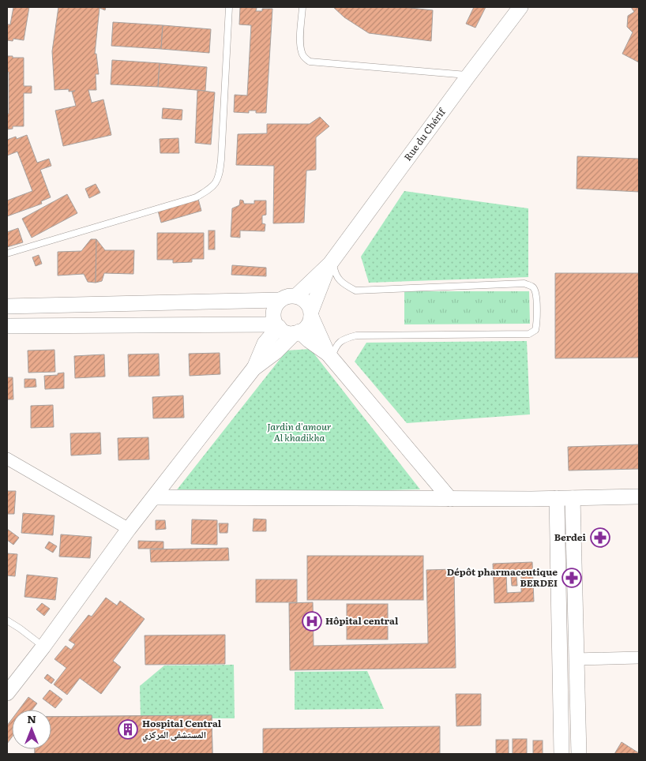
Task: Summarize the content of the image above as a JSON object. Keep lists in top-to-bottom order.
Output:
{
  "streets": {
    "street": ["Rue du Chérif"]
  },
  "parks": ["Jardin d'amour Al khadikha"],
  "places": {
    "pharmacy": ["Berdei", "Dépôt pharmaceutique BERDEI"],
    "hospital": ["Hôpital central"],
    "building": ["Hospital Central المستشفى المركزي"]
  },
  "north": "top"
}
